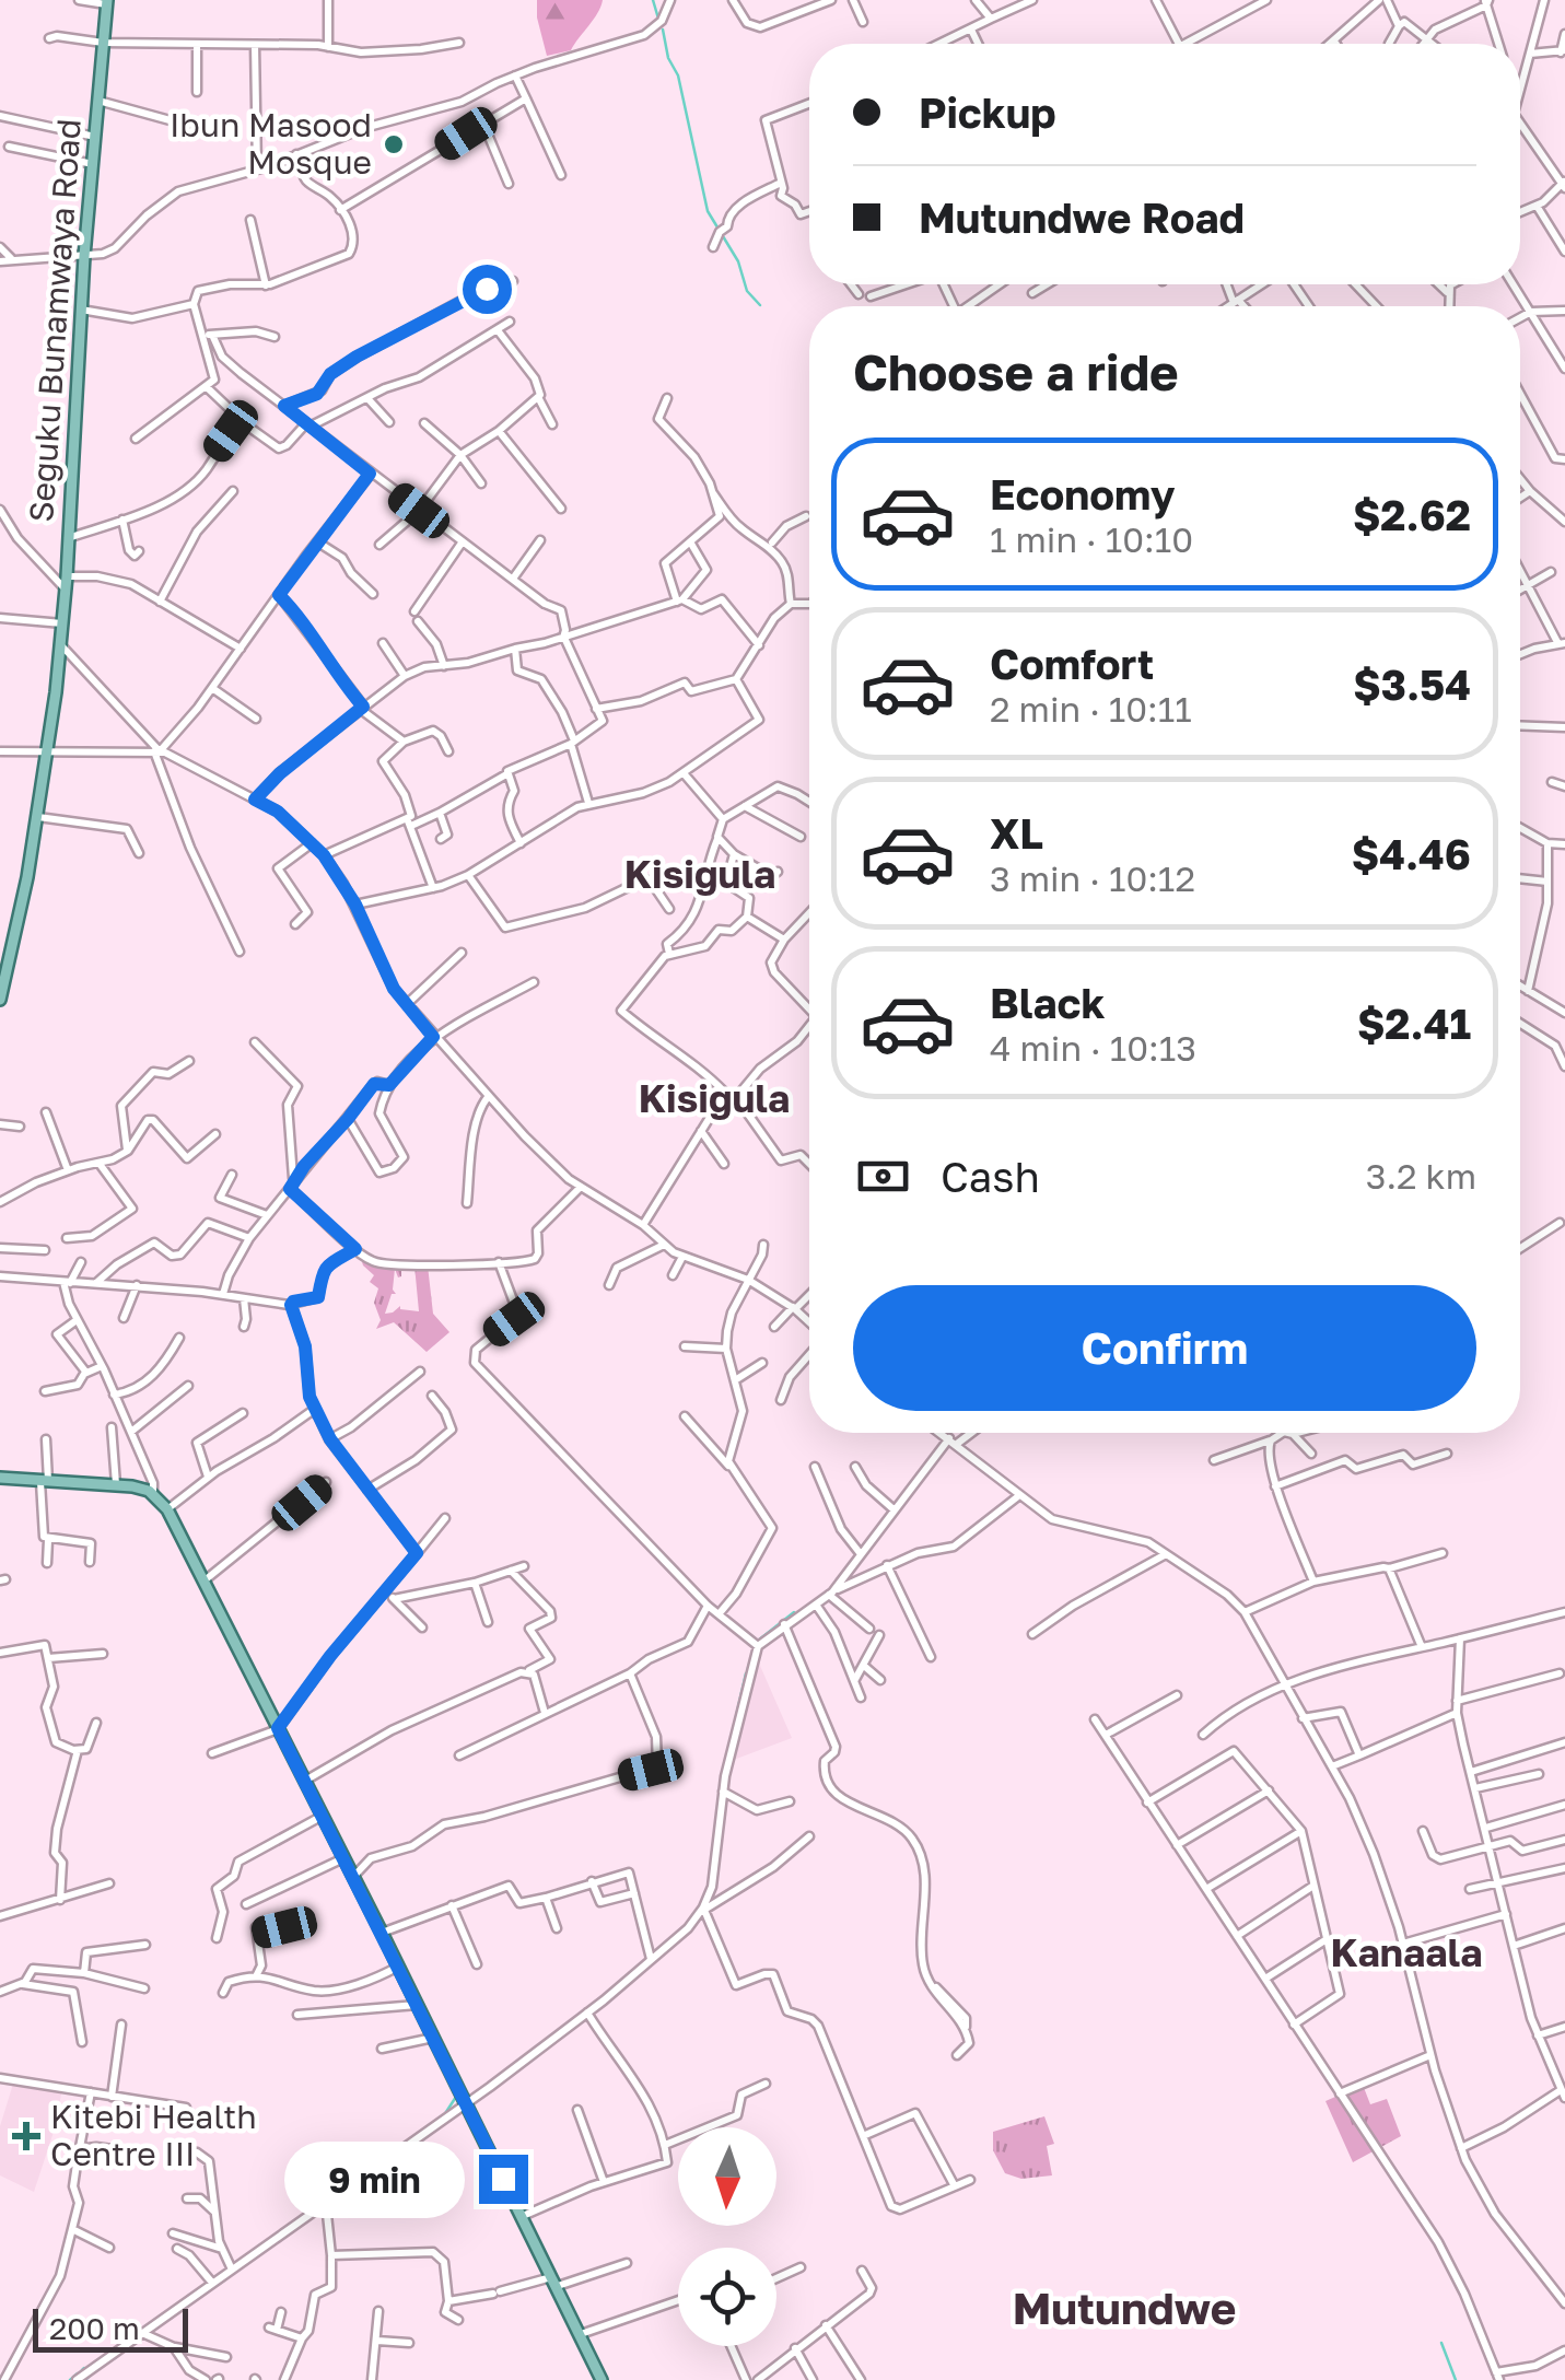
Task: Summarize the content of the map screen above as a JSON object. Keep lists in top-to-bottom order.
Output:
{
  "streets": {
    "main road": ["Seguku Bunamwaya Road"]
  },
  "districts": [
    "Kisigula",
    "Kisigula",
    "Kanaala",
    "Mutundwe"
  ],
  "places": {
    "other": ["Ibun Masood Mosque"],
    "health": ["Kitebi Health Centre III"]
  },
  "scale_bar": "200 m",
  "north": "bottom",
  "page": {
    "banner": ["Pickup", "Mutundwe Road"],
    "heading": "Choose a ride",
    "list": [
      {
        "name": "Economy",
        "note": "1 min · 10:10",
        "value": "$2.62"
      },
      {
        "name": "Comfort",
        "note": "2 min · 10:11",
        "value": "$3.54"
      },
      {
        "name": "XL",
        "note": "3 min · 10:12",
        "value": "$4.46"
      },
      {
        "name": "Black",
        "note": "4 min · 10:13",
        "value": "$2.41"
      }
    ],
    "pay": ["Cash", "3.2 km"],
    "buttons": "Confirm",
    "bubble": "9 min",
    "scale": "200 m"
  }
}
